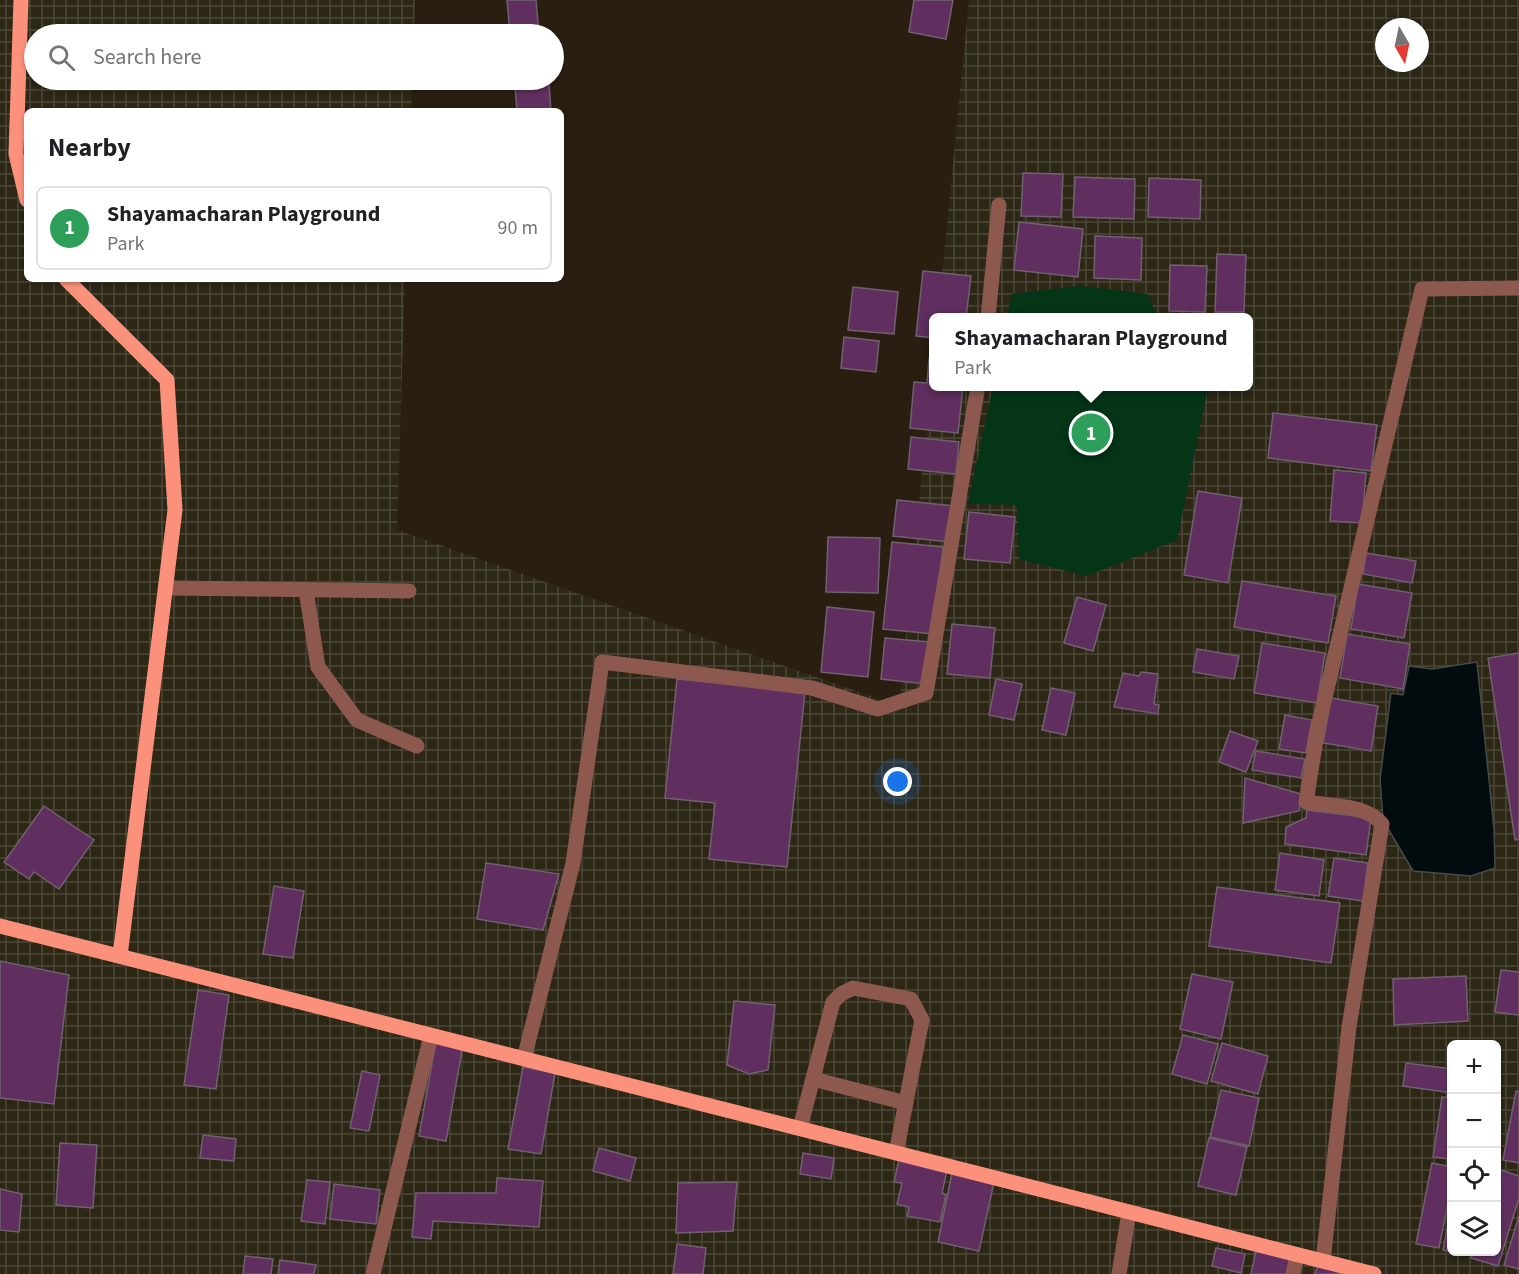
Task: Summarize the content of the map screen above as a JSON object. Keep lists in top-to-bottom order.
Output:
{
  "north": "bottom",
  "page": {
    "search": "Search here",
    "heading": "Nearby",
    "list": [
      {
        "mark": "1",
        "name": "Shayamacharan Playground",
        "note": "Park",
        "value": "90 m"
      }
    ],
    "popup": ["Shayamacharan Playground", "Park"],
    "pins": "1",
    "map_buttons": ["+", "−"]
  }
}
